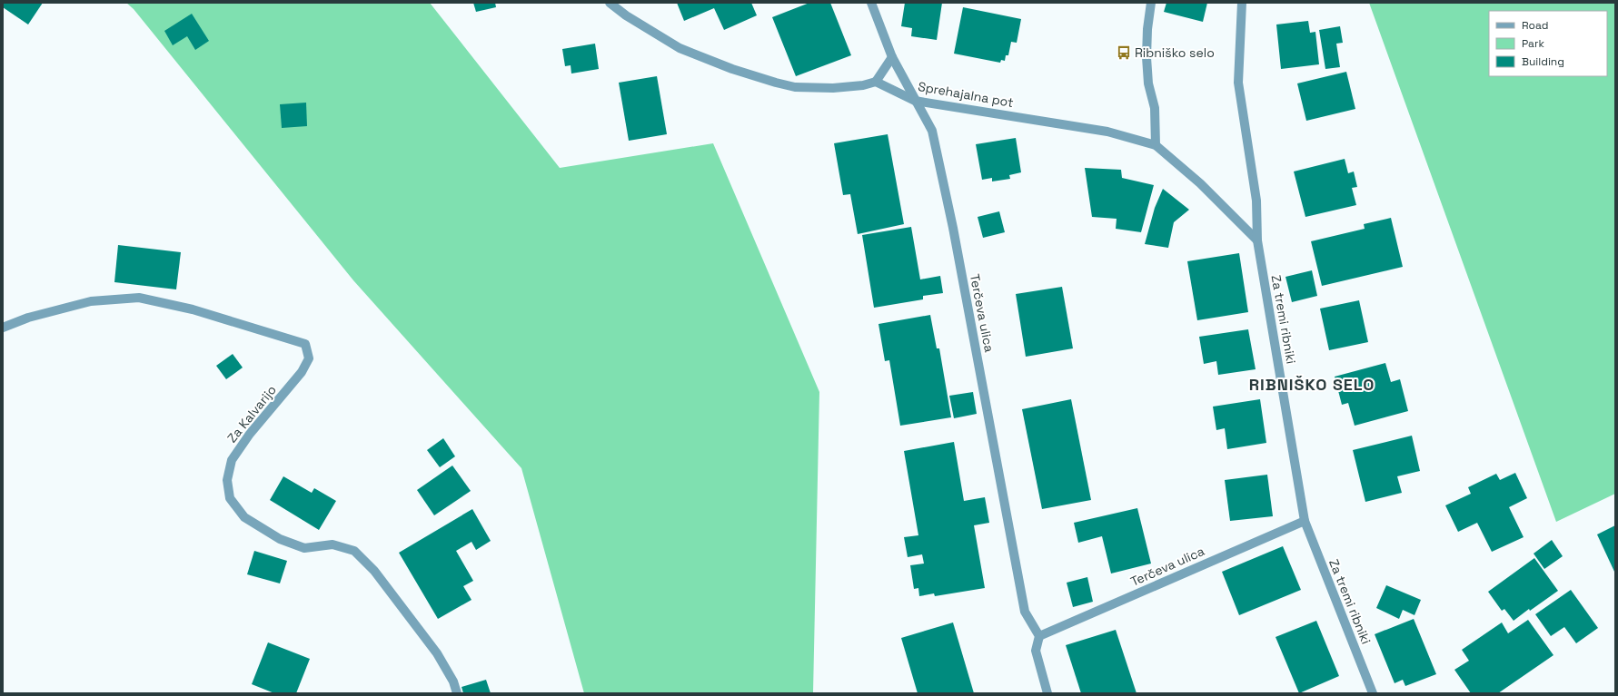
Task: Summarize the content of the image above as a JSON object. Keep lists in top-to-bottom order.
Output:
{
  "streets": {
    "street": [
      "Sprehajalna pot",
      "Terčeva ulica",
      "Za tremi ribniki",
      "Za Kalvarijo"
    ]
  },
  "crossings": [
    ["Sprehajalna pot", "Terčeva ulica"],
    ["Sprehajalna pot", "Za tremi ribniki"],
    ["Terčeva ulica", "Za tremi ribniki"]
  ],
  "districts": ["RIBNIŠKO SELO"],
  "places": {
    "bus stop": ["Ribniško selo"]
  },
  "legend": ["Road", "Park", "Building"]
}
